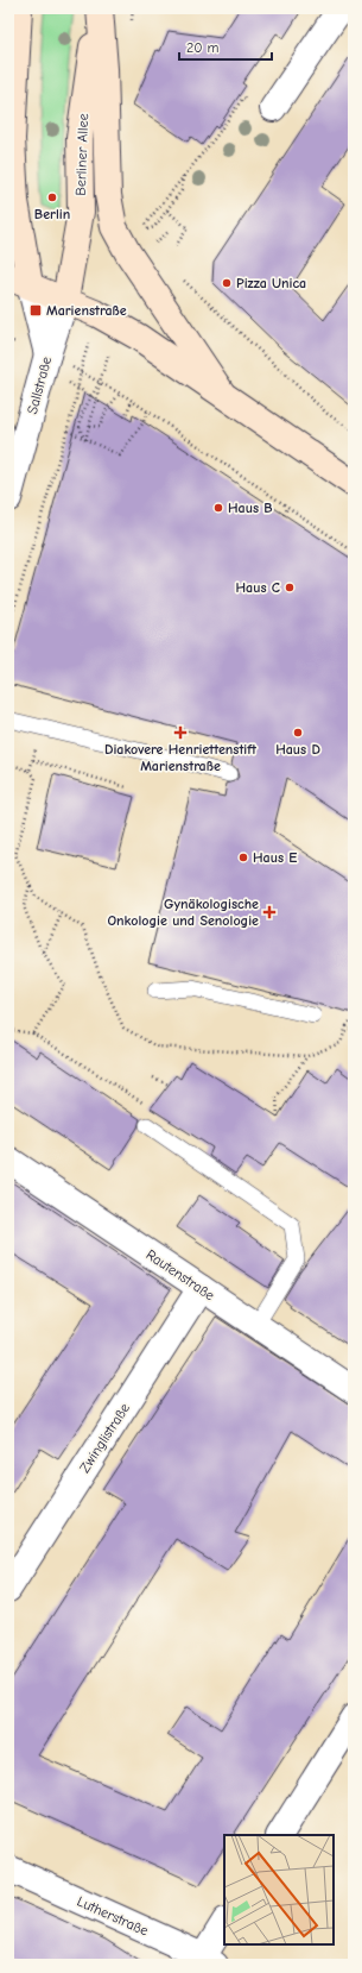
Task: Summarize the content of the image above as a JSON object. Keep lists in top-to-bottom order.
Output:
{
  "streets": {
    "main road": ["Berliner Allee"],
    "street": [
      "Sallstraße",
      "Rautenstraße",
      "Zwinglistraße",
      "Lutherstraße"
    ]
  },
  "crossings": [
    ["Berliner Allee", "Sallstraße"],
    ["Rautenstraße", "Zwinglistraße"]
  ],
  "places": {
    "other": [
      "Berlin",
      "Pizza Unica",
      "Haus B",
      "Haus C",
      "Haus D",
      "Haus E"
    ],
    "transit": ["Marienstraße"],
    "health": ["Diakovere Henriettenstift Marienstraße", "Gynäkologische Onkologie und Senologie"]
  },
  "scale_bar": "20 m"
}
